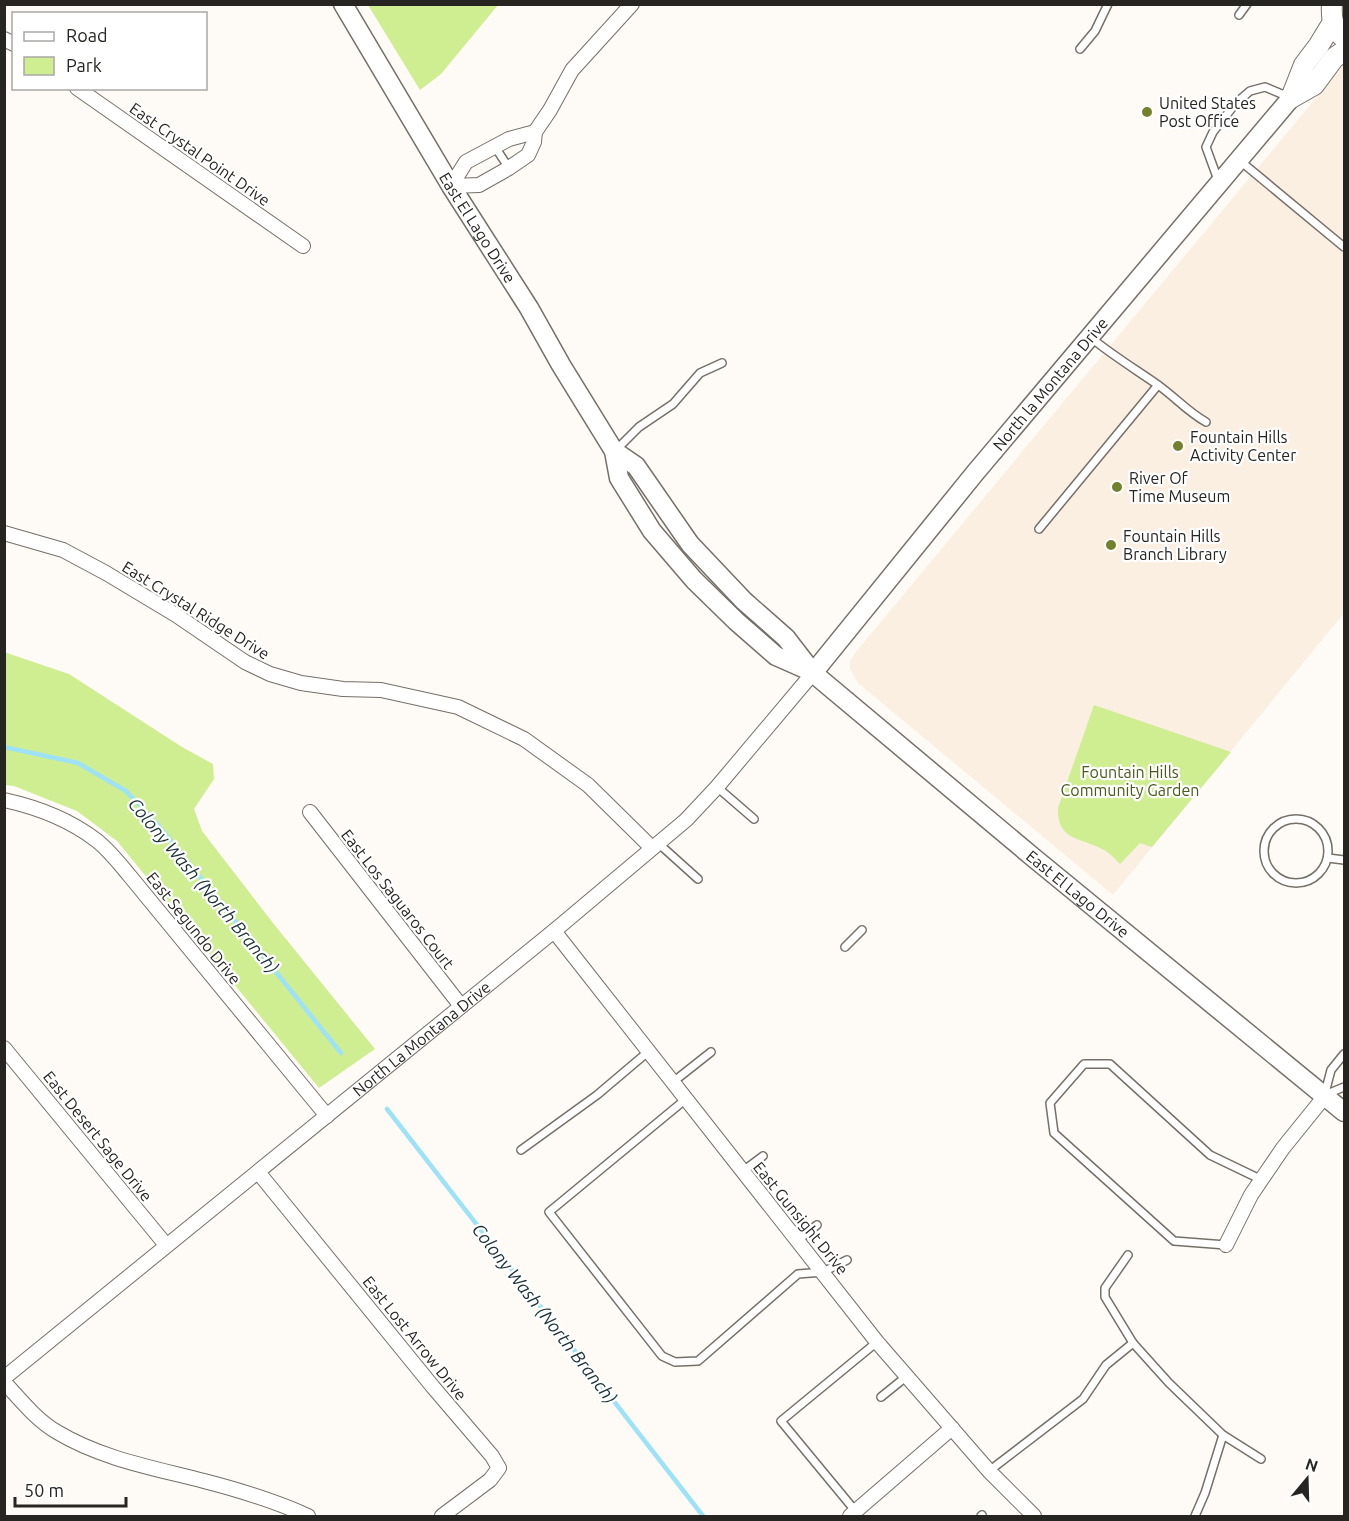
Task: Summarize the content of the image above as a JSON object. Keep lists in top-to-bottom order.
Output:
{
  "streets": {
    "street": [
      "East Crystal Point Drive",
      "East El Lago Drive",
      "North la Montana Drive",
      "East Crystal Ridge Drive",
      "East Los Saguaros Court",
      "East Segundo Drive",
      "North La Montana Drive",
      "East Desert Sage Drive",
      "East Gunsight Drive",
      "East Lost Arrow Drive"
    ]
  },
  "crossings": [
    ["East El Lago Drive", "North la Montana Drive"],
    ["East El Lago Drive", "North La Montana Drive"],
    ["North la Montana Drive", "North La Montana Drive"],
    ["East Crystal Ridge Drive", "North La Montana Drive"],
    ["East Los Saguaros Court", "North La Montana Drive"],
    ["East Segundo Drive", "North La Montana Drive"],
    ["North La Montana Drive", "East Desert Sage Drive"],
    ["North La Montana Drive", "East Gunsight Drive"],
    ["North La Montana Drive", "East Lost Arrow Drive"]
  ],
  "water": ["Colony Wash (North Branch)"],
  "parks": ["Fountain Hills Community Garden"],
  "places": [
    "United States Post Office",
    "Fountain Hills Activity Center",
    "River Of Time Museum",
    "Fountain Hills Branch Library"
  ],
  "legend": ["Road", "Park"],
  "scale_bar": "50 m",
  "north": "top"
}
